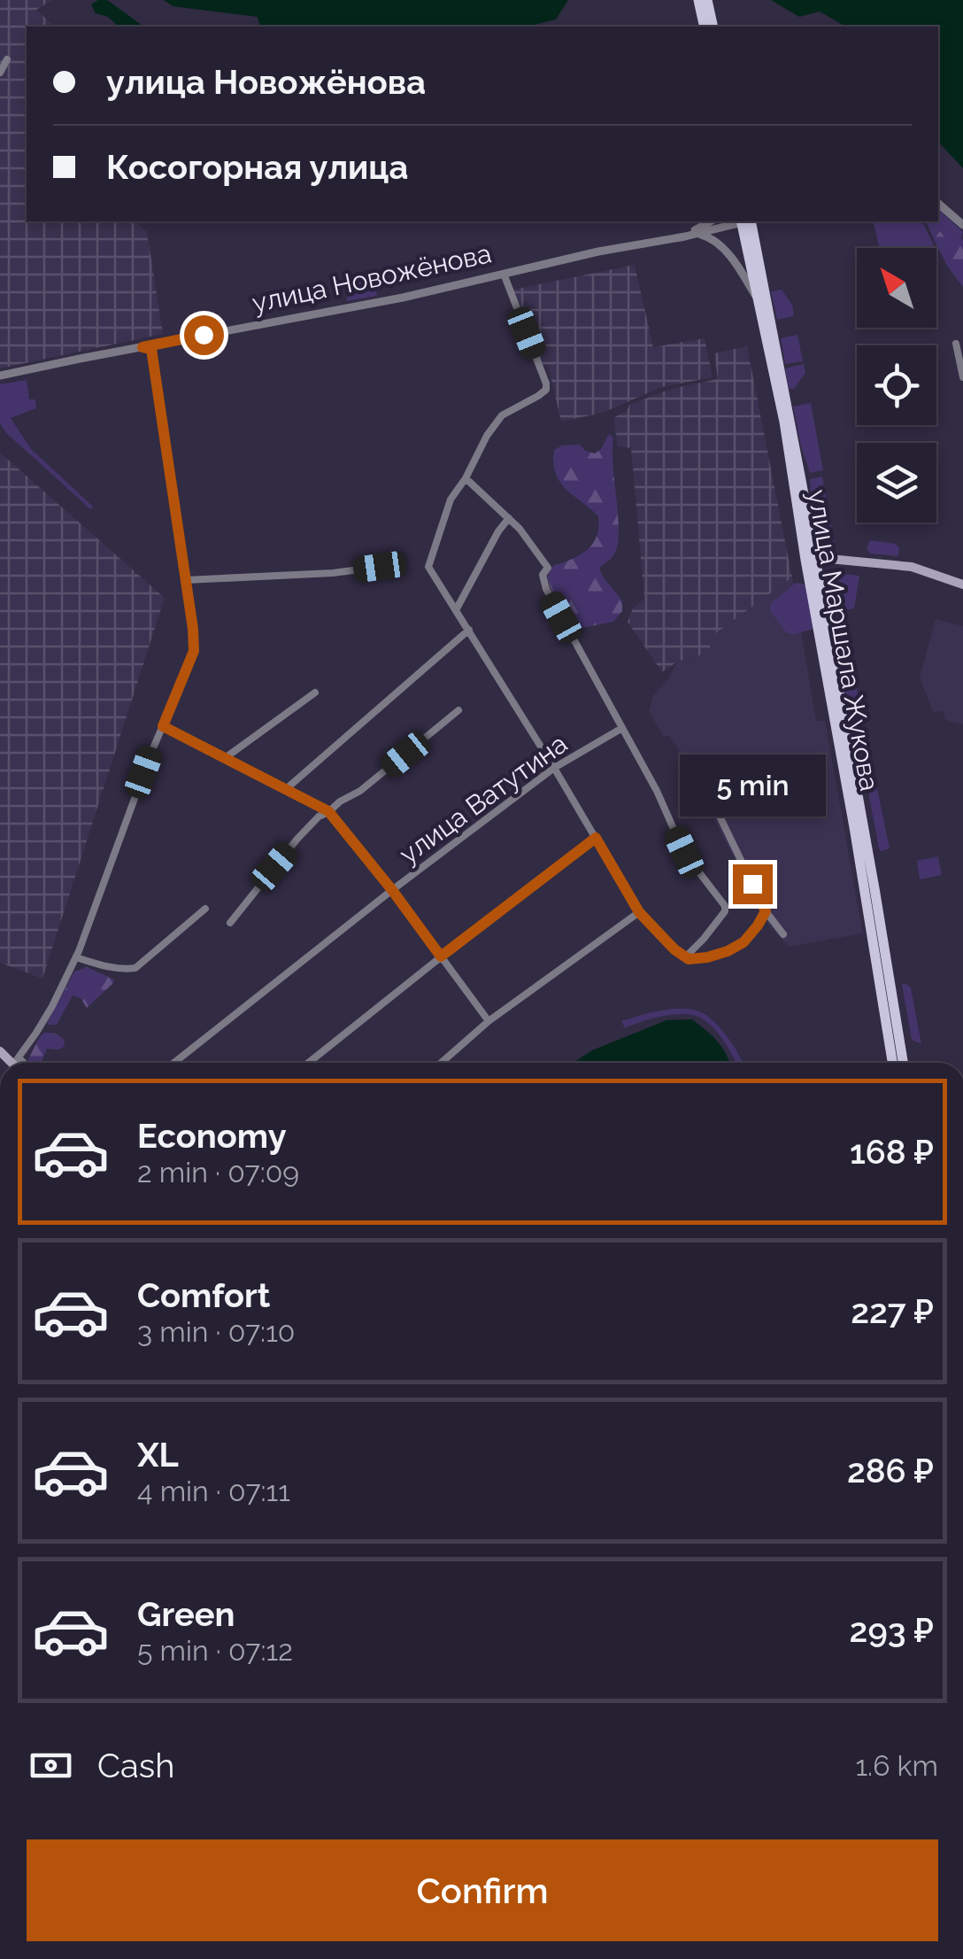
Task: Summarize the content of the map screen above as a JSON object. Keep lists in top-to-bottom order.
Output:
{
  "streets": {
    "main road": ["улица Маршала Жукова"],
    "street": ["улица Новожёнова", "улица Ватутина"]
  },
  "north": "top left",
  "page": {
    "banner": ["улица Новожёнова", "Косогорная улица"],
    "bubble": "5 min",
    "list": [
      {
        "name": "Economy",
        "note": "2 min · 07:09",
        "value": "168 ₽"
      },
      {
        "name": "Comfort",
        "note": "3 min · 07:10",
        "value": "227 ₽"
      },
      {
        "name": "XL",
        "note": "4 min · 07:11",
        "value": "286 ₽"
      },
      {
        "name": "Green",
        "note": "5 min · 07:12",
        "value": "293 ₽"
      }
    ],
    "pay": ["Cash", "1.6 km"],
    "buttons": "Confirm"
  }
}
